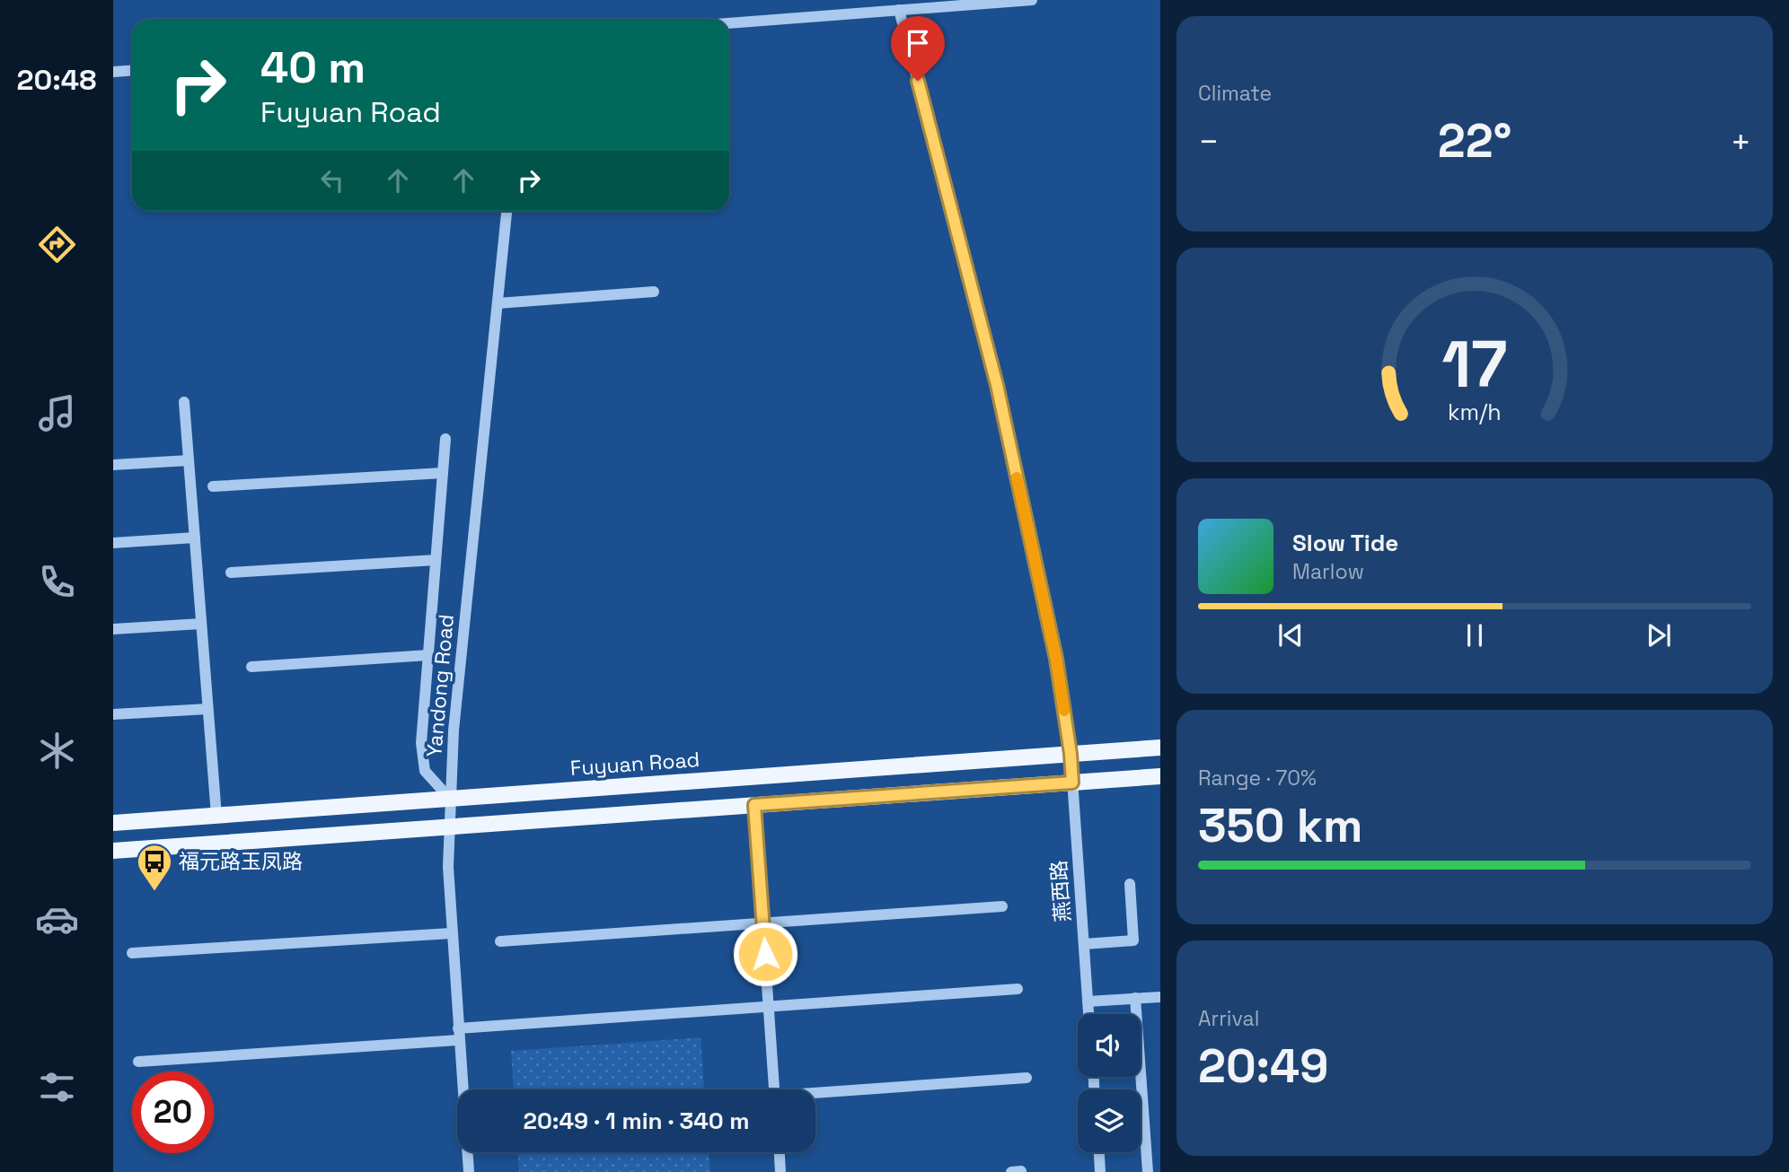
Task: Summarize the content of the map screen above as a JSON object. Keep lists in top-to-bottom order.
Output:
{
  "streets": {
    "main road": ["Fuyuan Road"],
    "street": ["Yandong Road", "燕西路"]
  },
  "crossings": [
    ["Yandong Road", "Fuyuan Road"],
    ["Fuyuan Road", "燕西路"]
  ],
  "places": {
    "bus stop": ["福元路玉凤路"]
  },
  "page": {
    "tabs": "20:48",
    "tile": [
      "Climate",
      ["Range · 70%", "350 km"],
      ["Arrival", "20:49"]
    ],
    "turn": ["40 m", "Fuyuan Road"],
    "heat": ["−", "22°", "+"],
    "song": ["Slow Tide", "Marlow"],
    "limit": "20",
    "trip": "20:49 · 1 min · 340 m",
    "gauge": ["17", "km/h"]
  }
}
